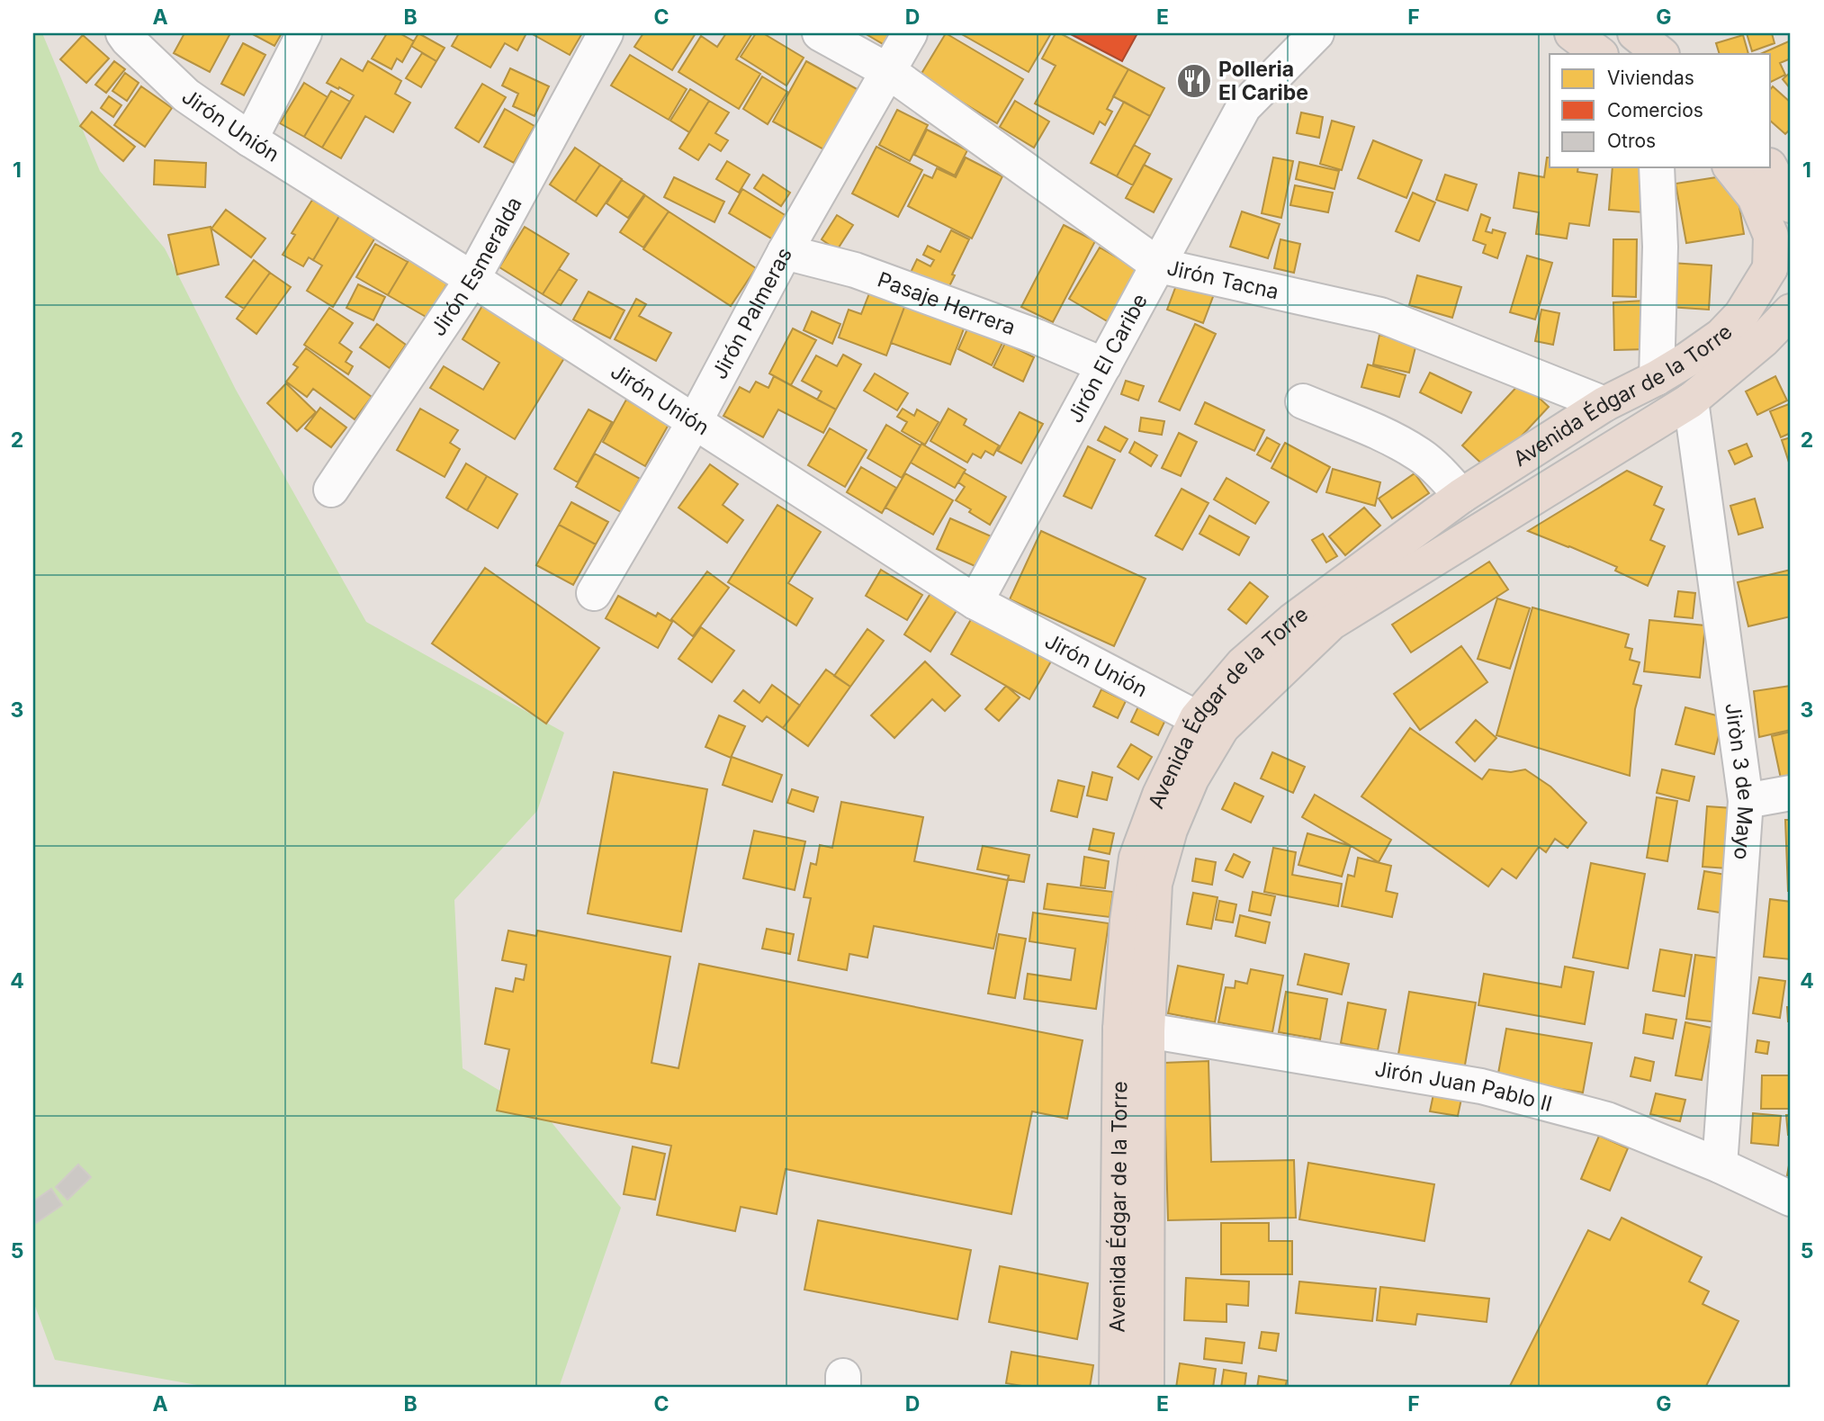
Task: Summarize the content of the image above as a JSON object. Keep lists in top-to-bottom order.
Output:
{
  "streets": {
    "highway": ["Avenida Édgar de la Torre"],
    "street": [
      "Jirón Unión",
      "Jirón Esmeralda",
      "Jirón Tacna",
      "Pasaje Herrera",
      "Jirón Palmeras",
      "Jirón El Caribe",
      "Jiròn 3 de Mayo",
      "Jirón Juan Pablo II"
    ]
  },
  "crossings": [
    ["Jirón Unión", "Jirón Esmeralda"],
    ["Jirón Unión", "Jirón Palmeras"],
    ["Jirón Unión", "Jirón El Caribe"],
    ["Jirón Unión", "Avenida Édgar de la Torre"],
    ["Jirón Tacna", "Jirón Palmeras"],
    ["Jirón Tacna", "Jirón El Caribe"],
    ["Jirón Tacna", "Avenida Édgar de la Torre"],
    ["Pasaje Herrera", "Jirón Palmeras"],
    ["Pasaje Herrera", "Jirón El Caribe"],
    ["Avenida Édgar de la Torre", "Jiròn 3 de Mayo"],
    ["Avenida Édgar de la Torre", "Jirón Juan Pablo II"],
    ["Jiròn 3 de Mayo", "Jirón Juan Pablo II"]
  ],
  "places": {
    "restaurant": ["Polleria El Caribe"]
  },
  "legend": ["Viviendas", "Comercios", "Otros"],
  "grid": {
    "columns": [
      "A",
      "B",
      "C",
      "D",
      "E",
      "F",
      "G"
    ],
    "rows": [
      "1",
      "2",
      "3",
      "4",
      "5"
    ]
  }
}
